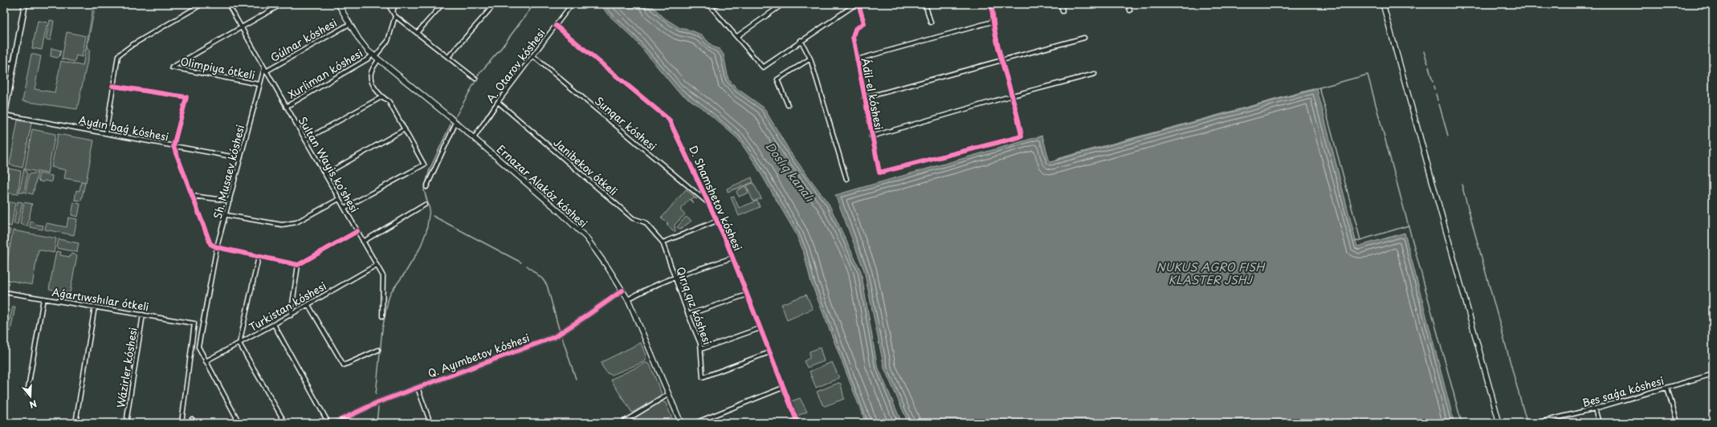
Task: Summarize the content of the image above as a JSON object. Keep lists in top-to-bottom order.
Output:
{
  "streets": {
    "main road": ["Ernazar Alakóz kóshesi"],
    "street": [
      "Gúlnar kóshesi",
      "A. Otarov kóshesi",
      "Olimpiya ótkeli",
      "Xurliman kóshesi",
      "Ádil-el kóshesi",
      "Sunqar kóshesi",
      "Aydın baǵ kóshesi",
      "Sultan Wayis ko'shesi",
      "Janibekov ótkeli",
      "Sh. Musaev kóshesi",
      "D. Shamshetov kóshesi",
      "Aǵartıwshılar ótkeli",
      "Qırıq qız kóshesi",
      "Turkistan kóshesi",
      "Q. Ayımbetov kóshesi",
      "Wázirler kóshesi",
      "Bes saǵa kóshesi"
    ]
  },
  "crossings": [
    ["Gúlnar kóshesi", "Sultan Wayis ko'shesi"],
    ["Gúlnar kóshesi", "Sh. Musaev kóshesi"],
    ["Gúlnar kóshesi", "Ernazar Alakóz kóshesi"],
    ["A. Otarov kóshesi", "Sunqar kóshesi"],
    ["A. Otarov kóshesi", "Janibekov ótkeli"],
    ["A. Otarov kóshesi", "Ernazar Alakóz kóshesi"],
    ["A. Otarov kóshesi", "D. Shamshetov kóshesi"],
    ["Olimpiya ótkeli", "Sultan Wayis ko'shesi"],
    ["Olimpiya ótkeli", "Sh. Musaev kóshesi"],
    ["Xurliman kóshesi", "Sultan Wayis ko'shesi"],
    ["Xurliman kóshesi", "Ernazar Alakóz kóshesi"],
    ["Sunqar kóshesi", "D. Shamshetov kóshesi"],
    ["Aydın baǵ kóshesi", "Sh. Musaev kóshesi"],
    ["Sultan Wayis ko'shesi", "Sh. Musaev kóshesi"],
    ["Sultan Wayis ko'shesi", "Turkistan kóshesi"],
    ["Janibekov ótkeli", "Qırıq qız kóshesi"],
    ["Sh. Musaev kóshesi", "Turkistan kóshesi"],
    ["Ernazar Alakóz kóshesi", "Q. Ayımbetov kóshesi"],
    ["D. Shamshetov kóshesi", "Qırıq qız kóshesi"],
    ["Aǵartıwshılar ótkeli", "Wázirler kóshesi"]
  ],
  "water": ["Doslıq kanalı", "NUKUS AGRO FISH KLASTER JSHJ"],
  "north": "bottom"
}
